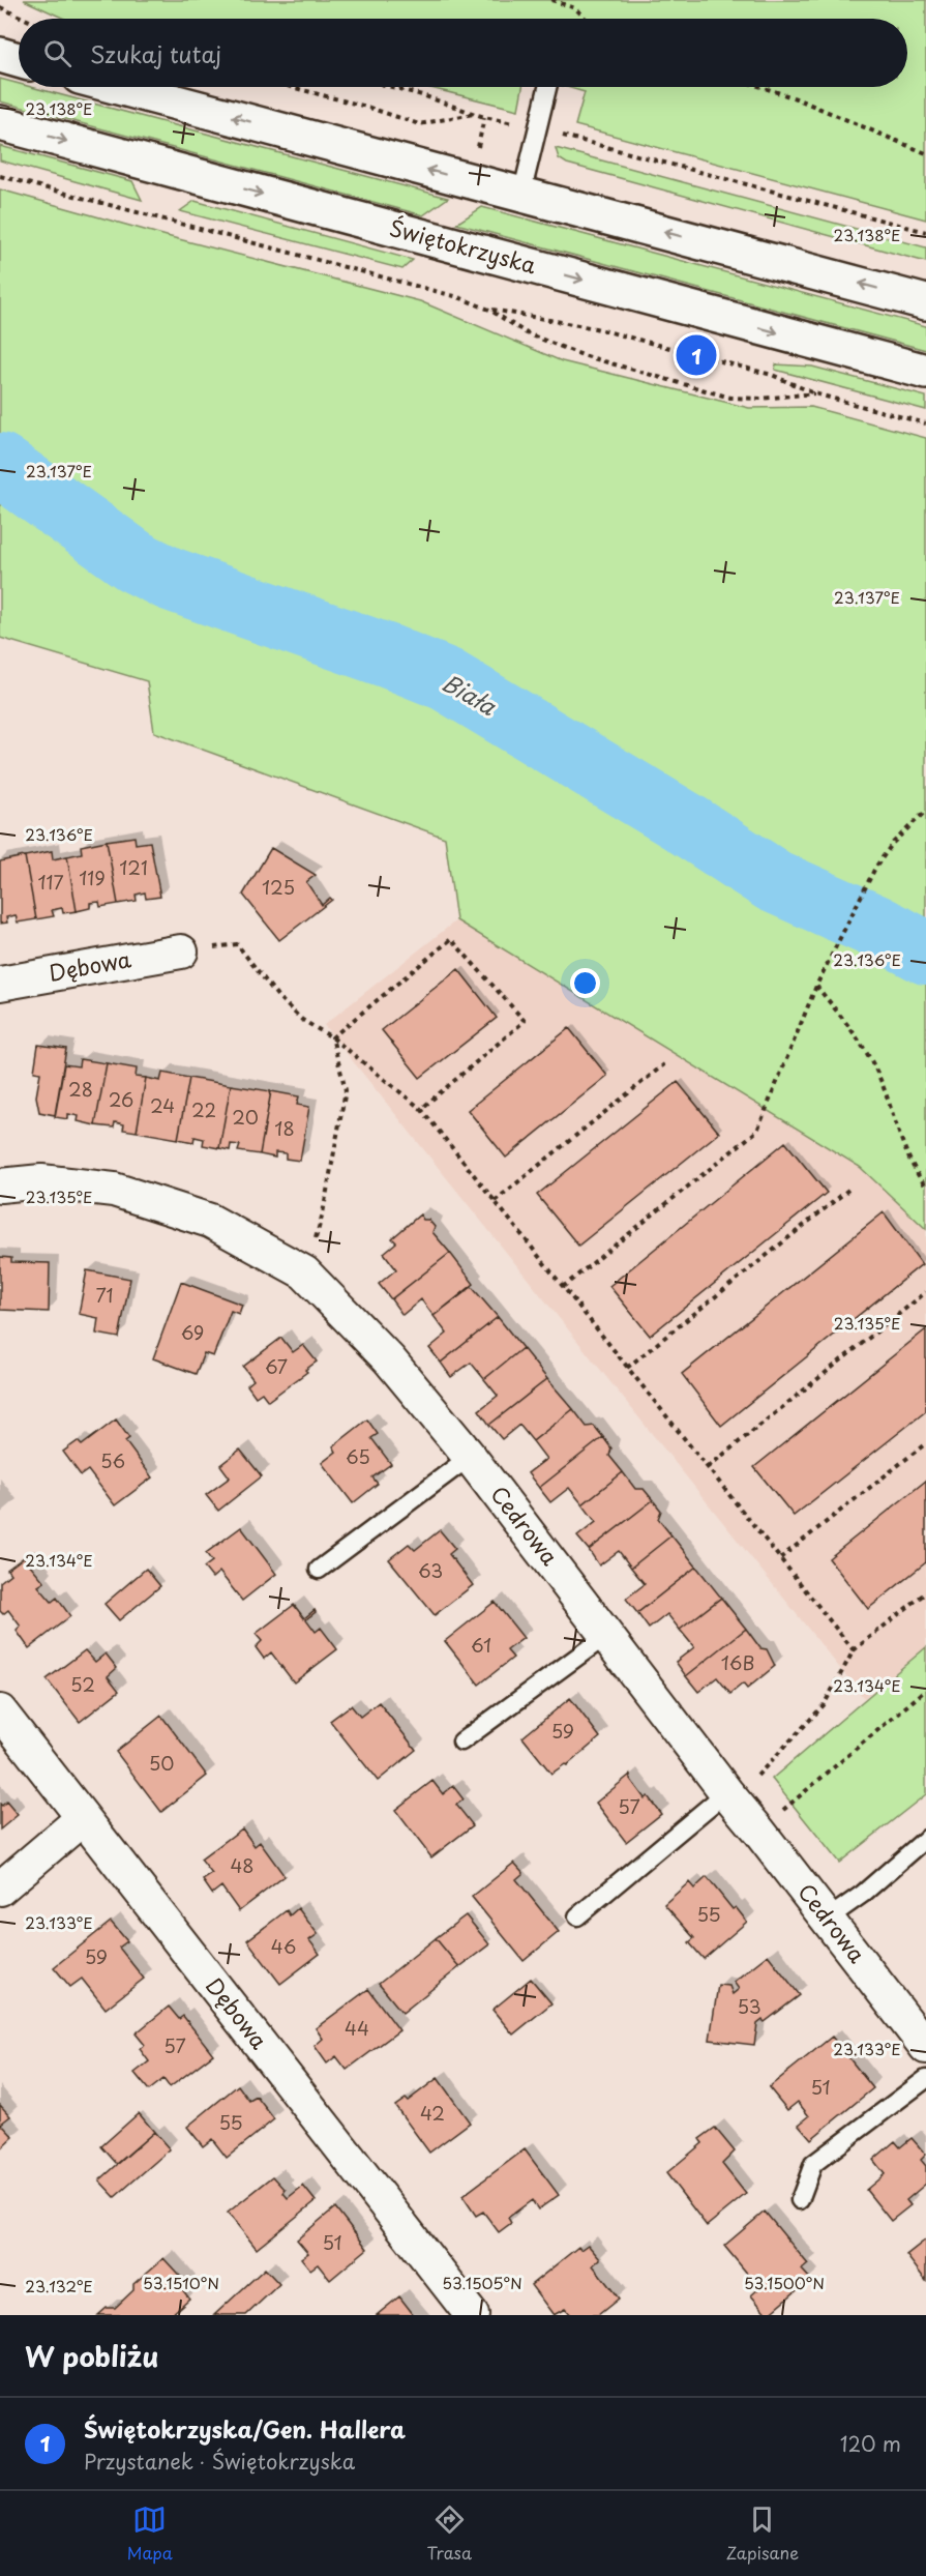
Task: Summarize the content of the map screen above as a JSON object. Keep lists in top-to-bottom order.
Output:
{
  "streets": {
    "main road": ["Świętokrzyska"],
    "street": ["Dębowa", "Cedrowa"]
  },
  "water": ["Biała"],
  "house_numbers": [
    "121",
    "119",
    "117",
    "125",
    "28",
    "26",
    "24",
    "22",
    "20",
    "18",
    "71",
    "69",
    "67",
    "65",
    "56",
    "63",
    "61",
    "16B",
    "52",
    "59",
    "50",
    "57",
    "48",
    "55",
    "46",
    "59",
    "53",
    "44",
    "57",
    "51",
    "42",
    "55",
    "51"
  ],
  "page": {
    "search": "Szukaj tutaj",
    "pins": "1",
    "heading": "W pobliżu",
    "list": [
      {
        "mark": "1",
        "name": "Świętokrzyska/Gen. Hallera",
        "note": "Przystanek · Świętokrzyska",
        "value": "120 m"
      }
    ],
    "nav": ["Mapa", "Trasa", "Zapisane"]
  },
  "coordinates": [
    "23.138°E",
    "23.137°E",
    "23.136°E",
    "23.135°E",
    "23.134°E",
    "23.133°E",
    "53.1510°N",
    "53.1505°N",
    "53.1500°N",
    "23.132°E"
  ]
}
